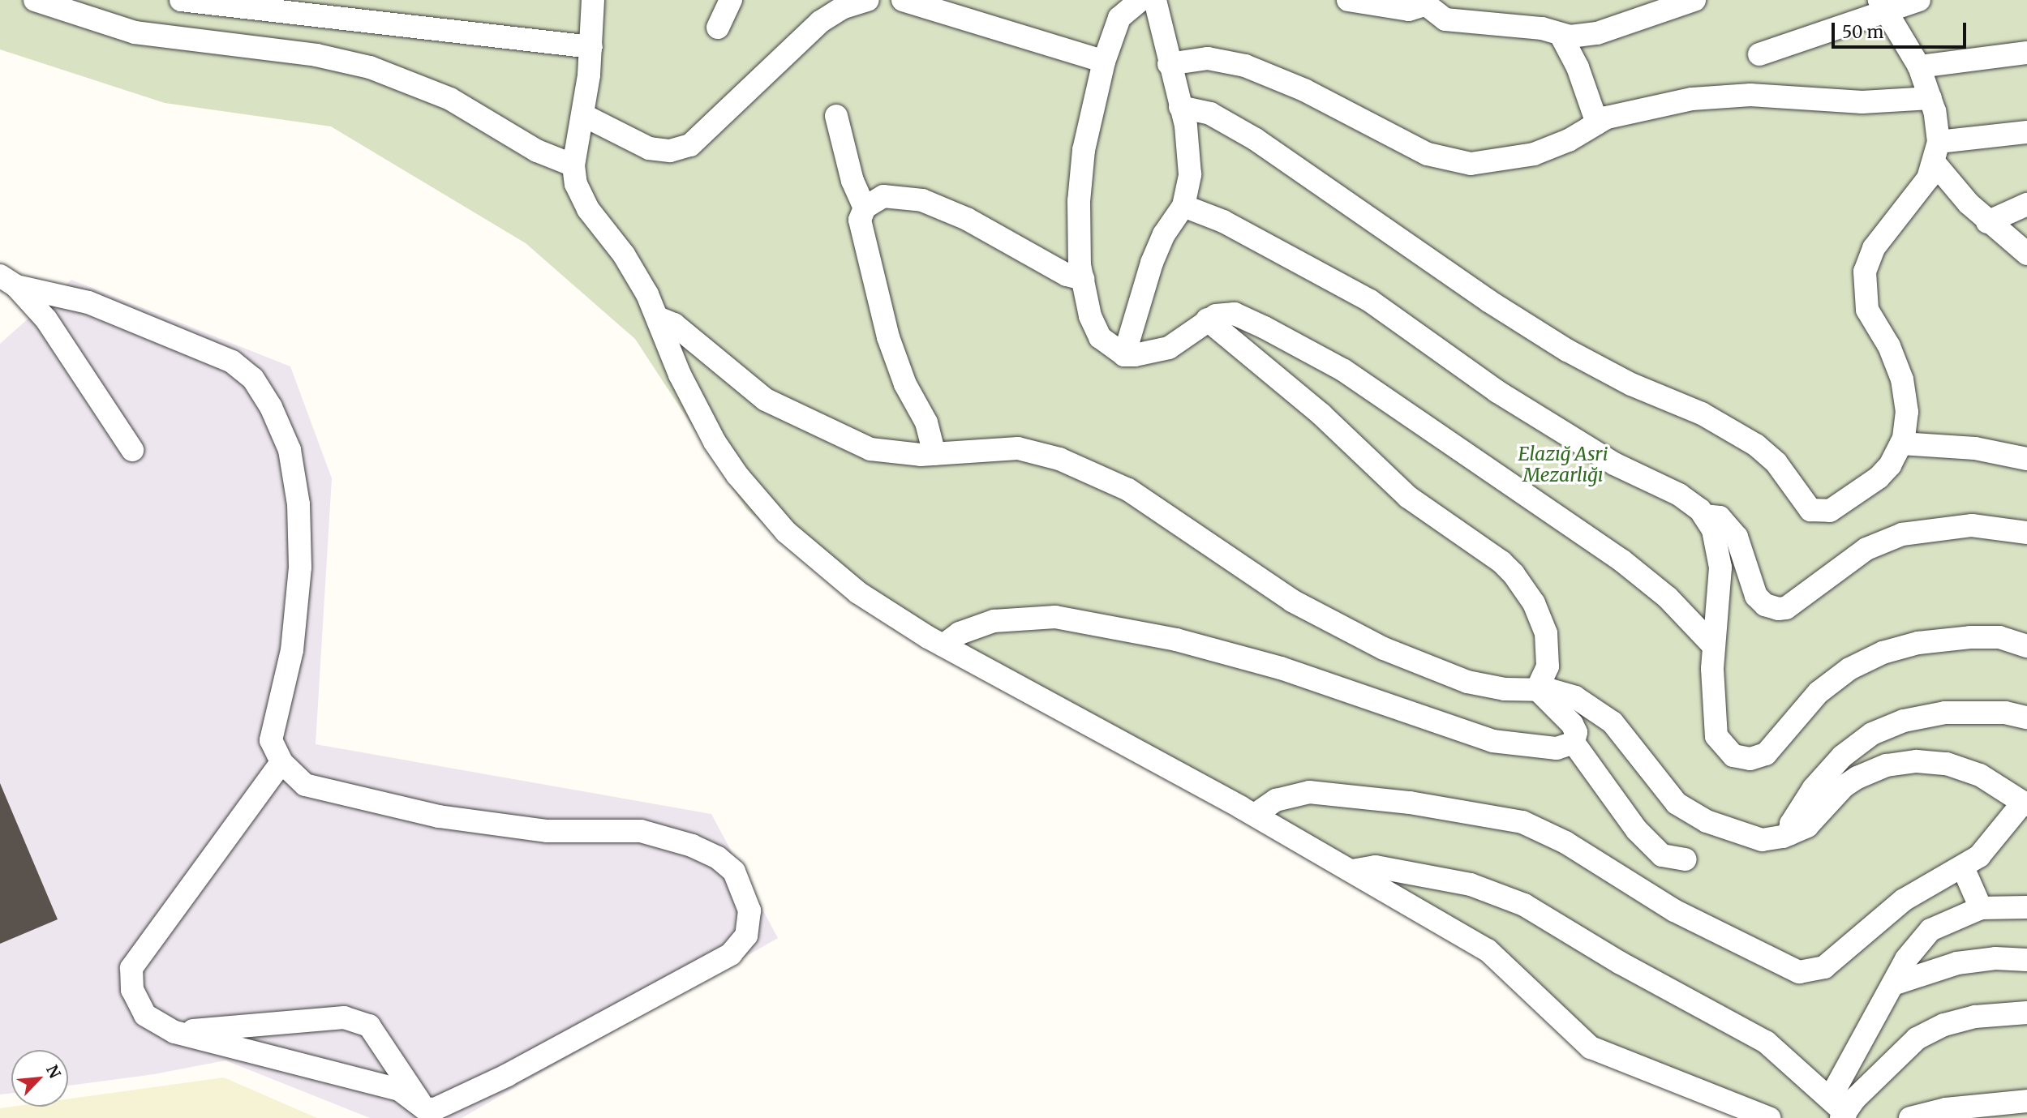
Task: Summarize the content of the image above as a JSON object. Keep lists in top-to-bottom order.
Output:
{
  "parks": ["Elazığ Asri Mezarlığı"],
  "scale_bar": "50 m",
  "north": "top right"
}
